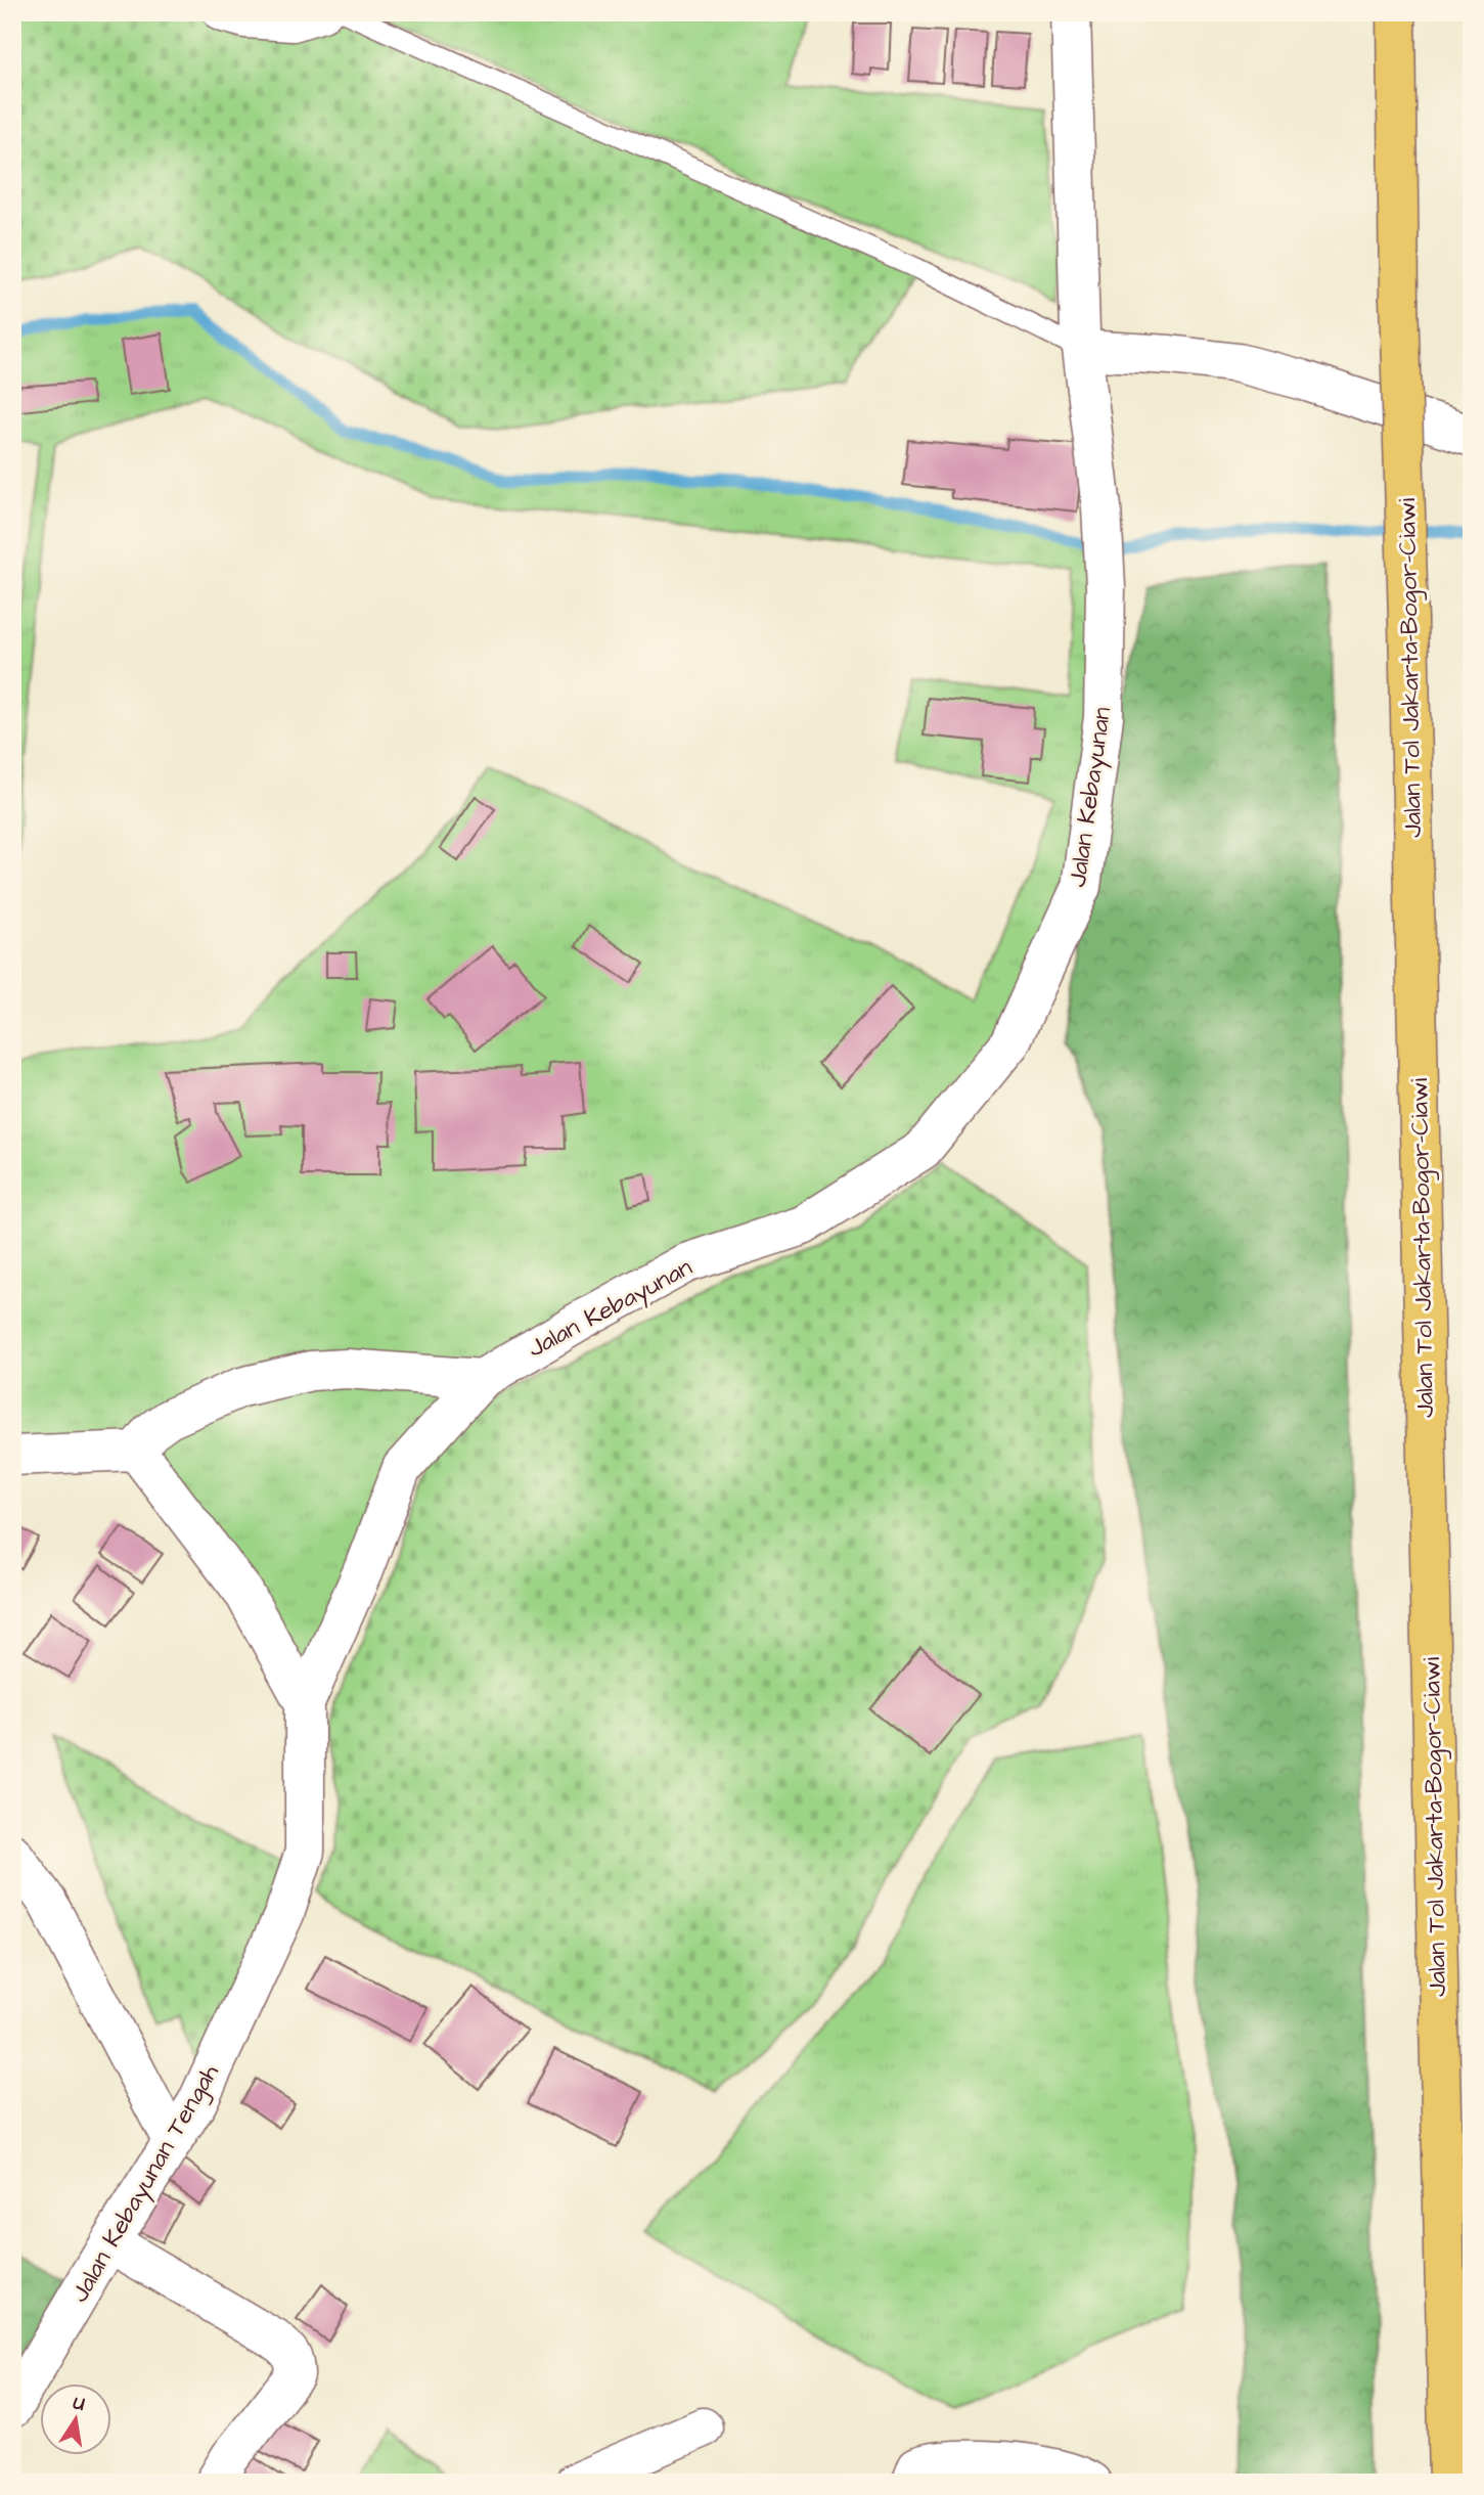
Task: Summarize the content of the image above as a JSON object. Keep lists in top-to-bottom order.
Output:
{
  "streets": {
    "highway": ["Jalan Tol Jakarta–Bogor–Ciawi"],
    "street": ["Jalan Kebayunan", "Jalan Kebayunan Tengah"]
  },
  "crossings": [
    ["Jalan Kebayunan", "Jalan Kebayunan Tengah"]
  ],
  "north": "top"
}
